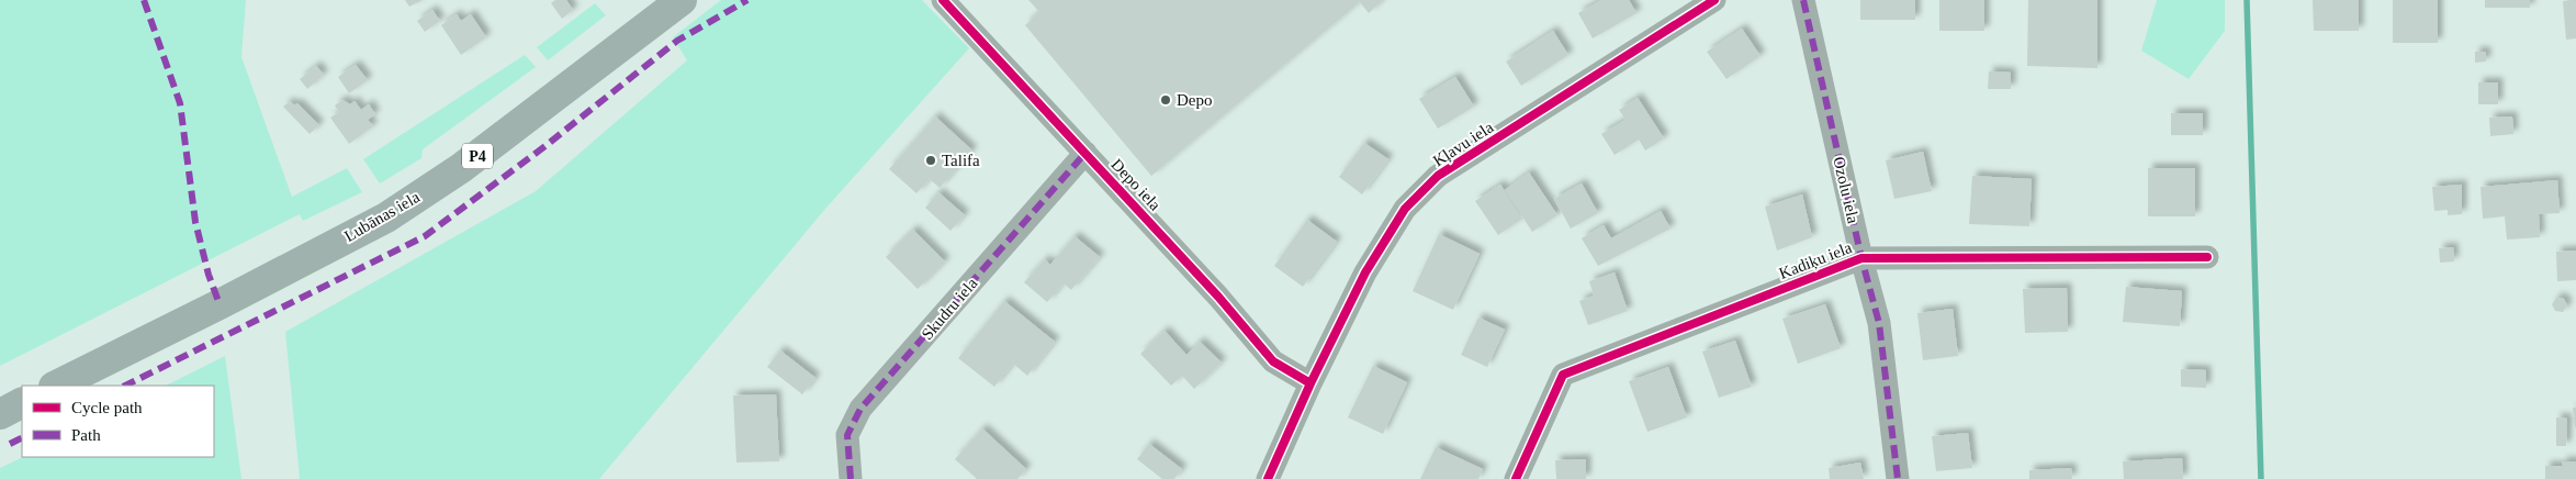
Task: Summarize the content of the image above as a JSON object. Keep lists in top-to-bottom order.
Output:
{
  "streets": {
    "main road": ["P4", "Lubānas iela"],
    "street": [
      "Kļavu iela",
      "Depo iela",
      "Ozolu iela",
      "Kadiķu iela",
      "Skudru iela"
    ]
  },
  "crossings": [
    ["Kļavu iela", "Depo iela"],
    ["Depo iela", "Skudru iela"],
    ["Ozolu iela", "Kadiķu iela"]
  ],
  "places": ["Depo", "Talifa"],
  "legend": ["Cycle path", "Path"]
}
